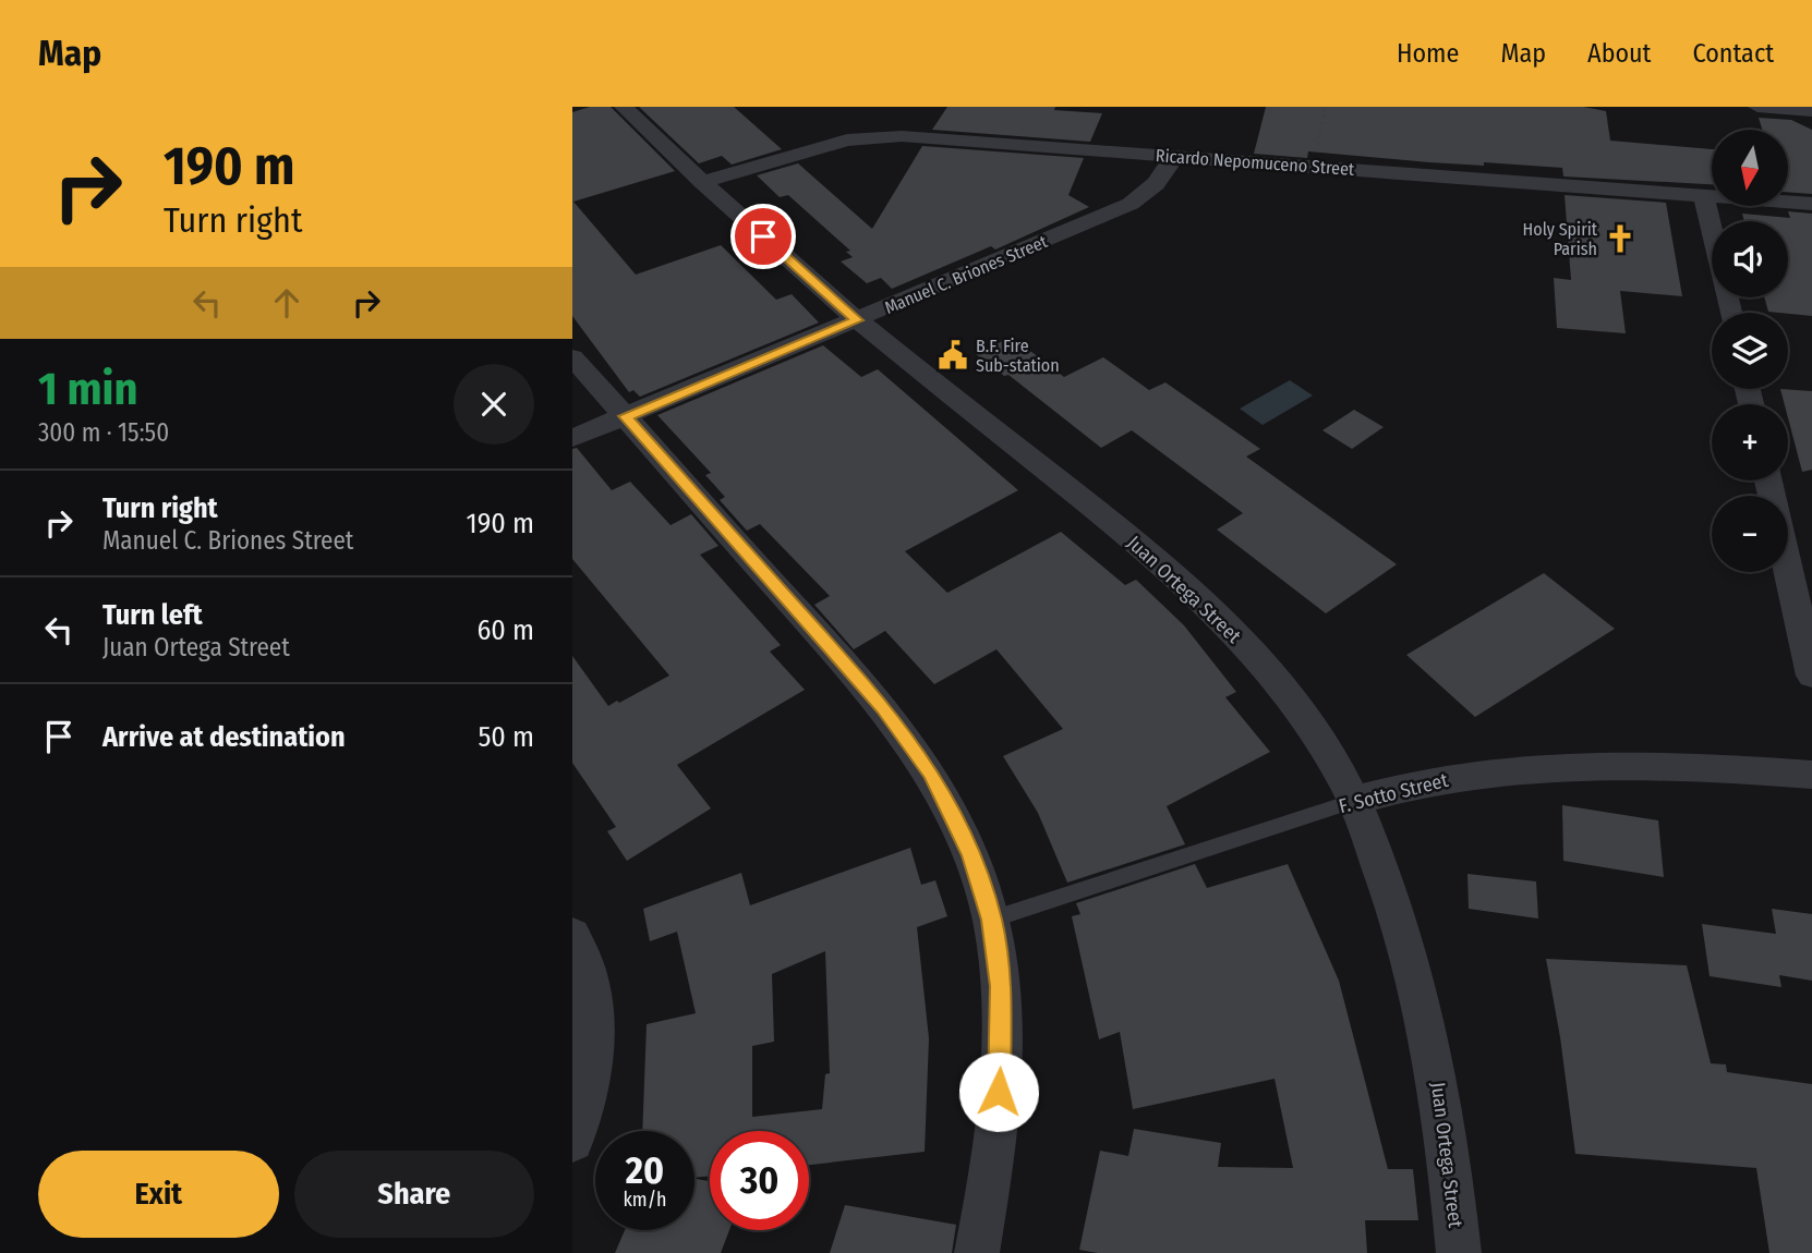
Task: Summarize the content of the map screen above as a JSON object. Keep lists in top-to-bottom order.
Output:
{
  "streets": {
    "street": [
      "Ricardo Nepomuceno Street",
      "Manuel C. Briones Street",
      "Juan Ortega Street",
      "F. Sotto Street"
    ]
  },
  "crossings": [
    ["Ricardo Nepomuceno Street", "Manuel C. Briones Street"],
    ["Ricardo Nepomuceno Street", "Juan Ortega Street"],
    ["Manuel C. Briones Street", "Juan Ortega Street"],
    ["Juan Ortega Street", "F. Sotto Street"]
  ],
  "places": {
    "church": ["Holy Spirit Parish"],
    "public building": ["B.F. Fire Sub-station"]
  },
  "north": "bottom",
  "page": {
    "header": "Map",
    "nav": [
      "Home",
      "Map",
      "About",
      "Contact"
    ],
    "turn": ["190 m", "Turn right"],
    "map_buttons": ["+", "−"],
    "heading": ["1 min", "300 m · 15:50"],
    "list": [
      {
        "name": "Turn right",
        "note": "Manuel C. Briones Street",
        "value": "190 m"
      },
      {
        "name": "Turn left",
        "note": "Juan Ortega Street",
        "value": "60 m"
      },
      {
        "name": "Arrive at destination",
        "value": "50 m"
      }
    ],
    "speed": "20 km/h",
    "limit": "30",
    "buttons": ["Exit", "Share"]
  }
}
